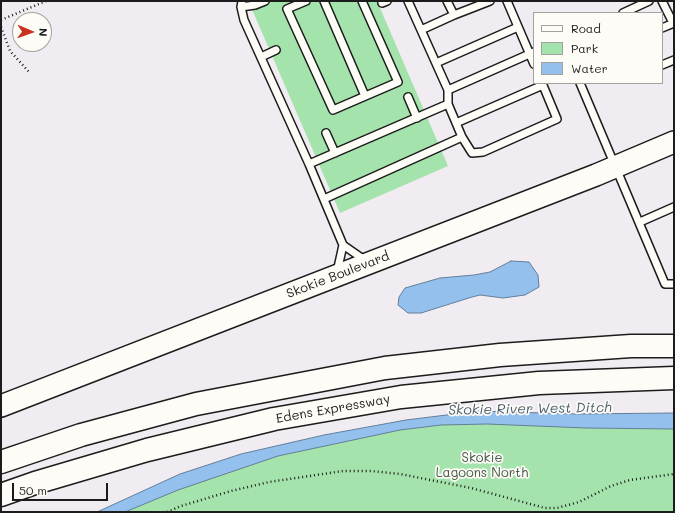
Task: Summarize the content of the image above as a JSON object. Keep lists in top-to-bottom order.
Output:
{
  "streets": {
    "highway": ["Edens Expressway"],
    "main road": ["Skokie Boulevard"]
  },
  "water": ["Skokie River West Ditch"],
  "parks": ["Skokie Lagoons North"],
  "legend": ["Road", "Park", "Water"],
  "scale_bar": "50 m",
  "north": "right"
}
